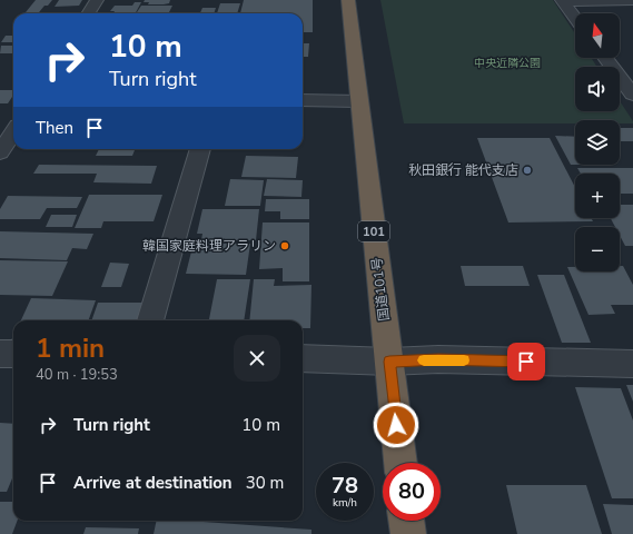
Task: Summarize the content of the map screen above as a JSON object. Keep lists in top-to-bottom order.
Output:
{
  "streets": {
    "highway": ["101", "国道101号"]
  },
  "parks": ["中央近隣公園"],
  "places": ["秋田銀行 能代支店", "韓国家庭料理アラリン"],
  "north": "top",
  "page": {
    "map_buttons": ["+", "−"],
    "turn": ["10 m", "Turn right"],
    "then": "Then",
    "heading": ["1 min", "40 m · 19:53"],
    "list": [
      {
        "name": "Turn right",
        "value": "10 m"
      },
      {
        "name": "Arrive at destination",
        "value": "30 m"
      }
    ],
    "speed": "78 km/h",
    "limit": "80"
  }
}
